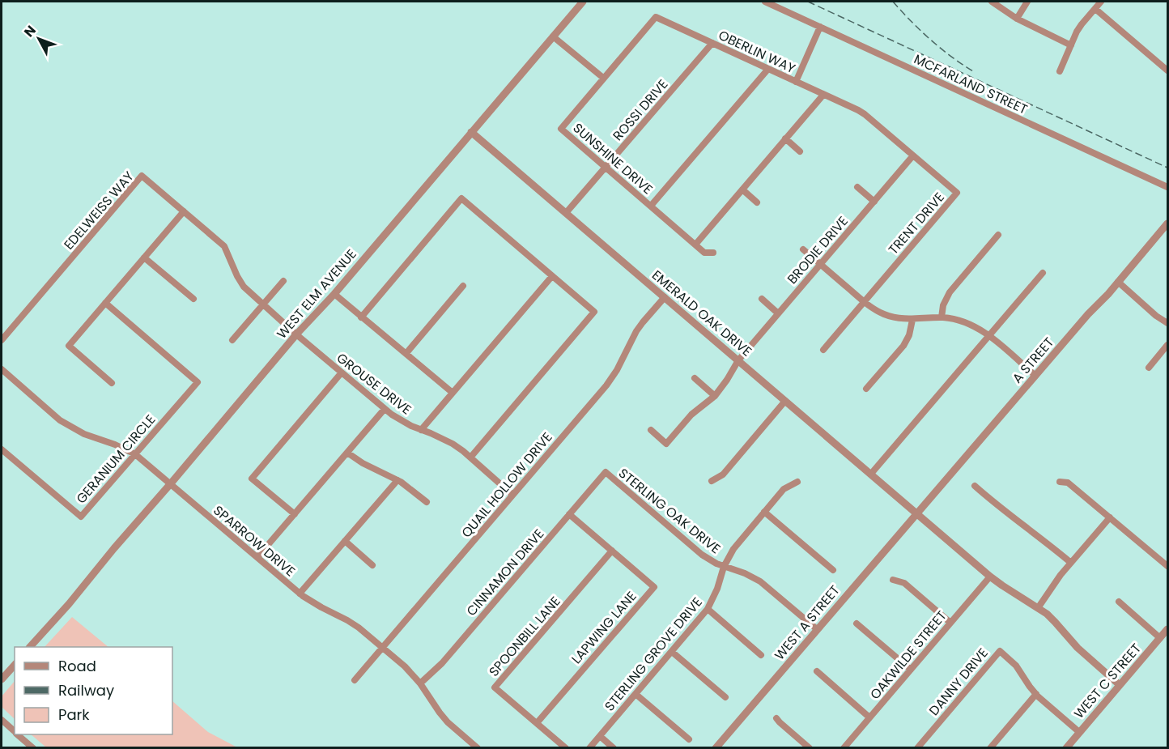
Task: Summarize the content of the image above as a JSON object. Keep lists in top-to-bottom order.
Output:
{
  "streets": {
    "street": [
      "OBERLIN WAY",
      "MCFARLAND STREET",
      "ROSSI DRIVE",
      "SUNSHINE DRIVE",
      "EDELWEISS WAY",
      "TRENT DRIVE",
      "BRODIE DRIVE",
      "WEST ELM AVENUE",
      "EMERALD OAK DRIVE",
      "A STREET",
      "GROUSE DRIVE",
      "GERANIUM CIRCLE",
      "QUAIL HOLLOW DRIVE",
      "STERLING OAK DRIVE",
      "SPARROW DRIVE",
      "CINNAMON DRIVE",
      "WEST A STREET",
      "LAPWING LANE",
      "SPOONBILL LANE",
      "STERLING GROVE DRIVE",
      "OAKWILDE STREET",
      "WEST C STREET",
      "DANNY DRIVE"
    ]
  },
  "crossings": [
    ["OBERLIN WAY", "ROSSI DRIVE"],
    ["OBERLIN WAY", "SUNSHINE DRIVE"],
    ["OBERLIN WAY", "TRENT DRIVE"],
    ["ROSSI DRIVE", "SUNSHINE DRIVE"],
    ["ROSSI DRIVE", "EMERALD OAK DRIVE"],
    ["EDELWEISS WAY", "WEST ELM AVENUE"],
    ["EDELWEISS WAY", "GROUSE DRIVE"],
    ["TRENT DRIVE", "BRODIE DRIVE"],
    ["BRODIE DRIVE", "EMERALD OAK DRIVE"],
    ["WEST ELM AVENUE", "EMERALD OAK DRIVE"],
    ["WEST ELM AVENUE", "GROUSE DRIVE"],
    ["WEST ELM AVENUE", "SPARROW DRIVE"],
    ["EMERALD OAK DRIVE", "A STREET"],
    ["EMERALD OAK DRIVE", "QUAIL HOLLOW DRIVE"],
    ["EMERALD OAK DRIVE", "WEST A STREET"],
    ["EMERALD OAK DRIVE", "OAKWILDE STREET"],
    ["EMERALD OAK DRIVE", "WEST C STREET"],
    ["A STREET", "WEST A STREET"],
    ["GROUSE DRIVE", "QUAIL HOLLOW DRIVE"],
    ["GERANIUM CIRCLE", "SPARROW DRIVE"],
    ["QUAIL HOLLOW DRIVE", "SPARROW DRIVE"],
    ["STERLING OAK DRIVE", "CINNAMON DRIVE"],
    ["STERLING OAK DRIVE", "WEST A STREET"],
    ["STERLING OAK DRIVE", "STERLING GROVE DRIVE"],
    ["SPARROW DRIVE", "CINNAMON DRIVE"],
    ["CINNAMON DRIVE", "LAPWING LANE"],
    ["LAPWING LANE", "SPOONBILL LANE"],
    ["WEST C STREET", "DANNY DRIVE"]
  ],
  "legend": ["Road", "Railway", "Park"],
  "north": "top left"
}
